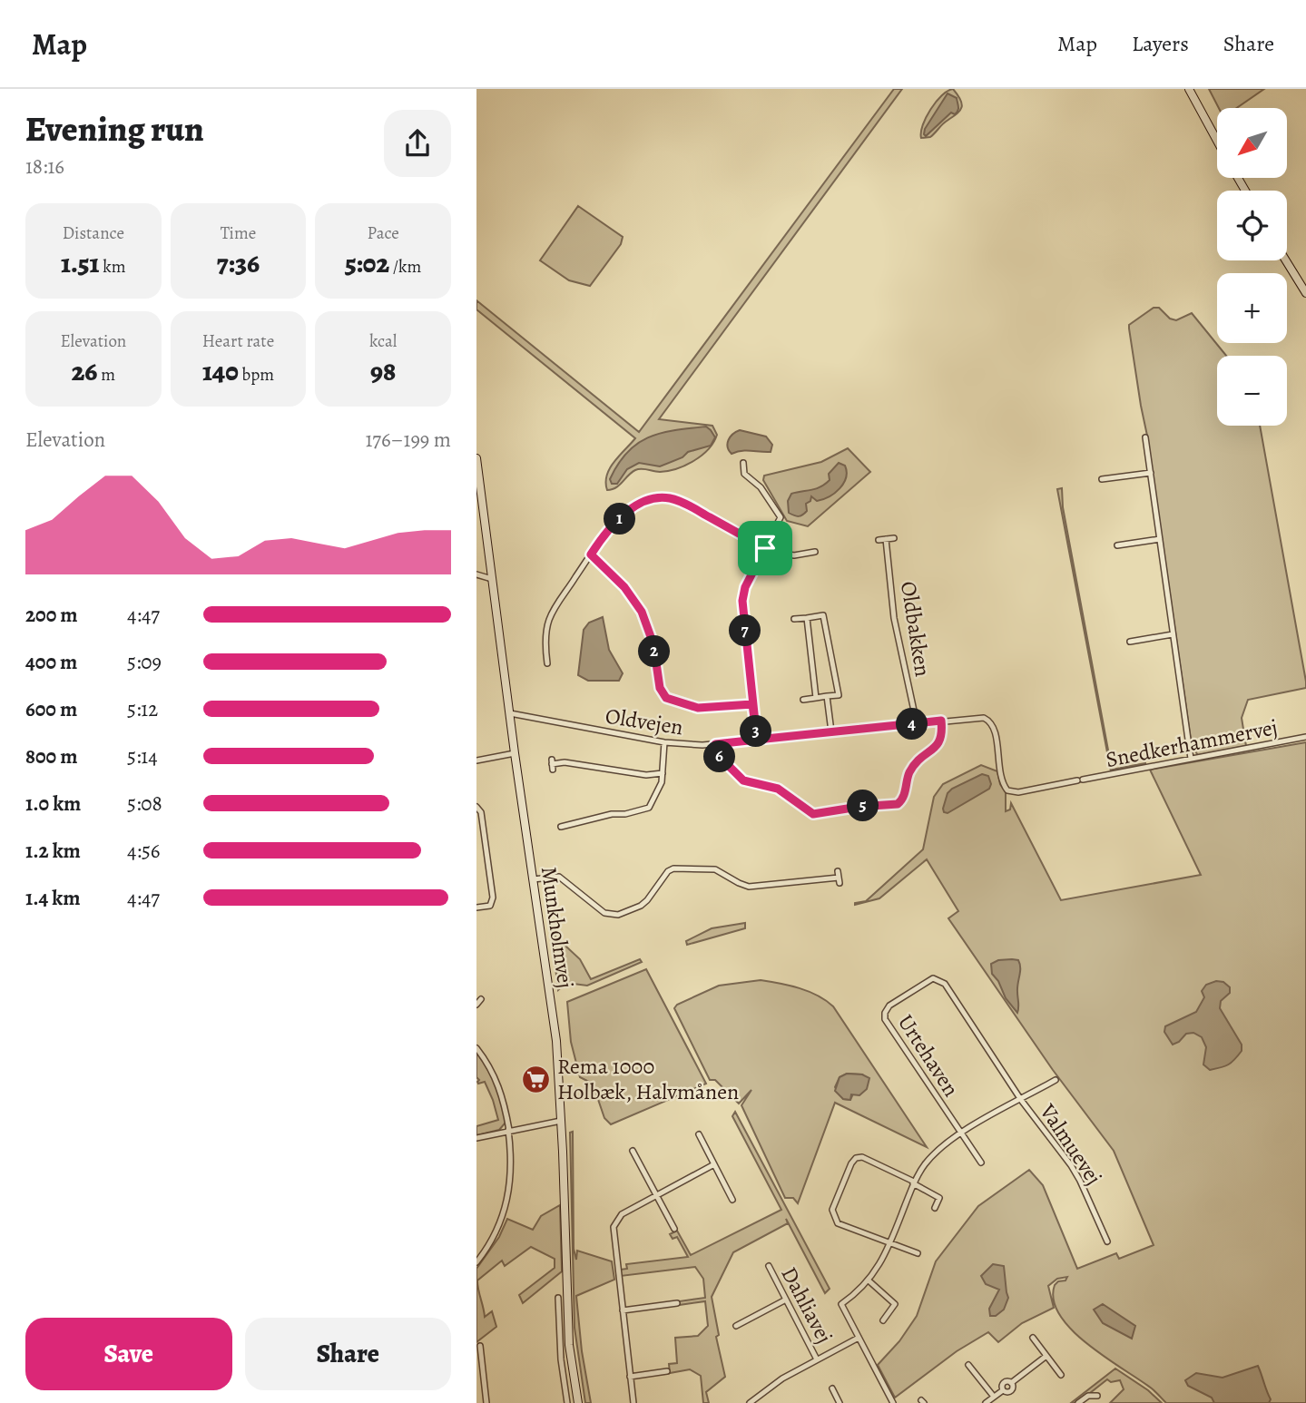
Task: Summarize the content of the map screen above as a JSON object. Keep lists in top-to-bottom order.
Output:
{
  "streets": {
    "street": [
      "Oldbakken",
      "Oldvejen",
      "Snedkerhammervej",
      "Munkholmvej",
      "Urtehaven",
      "Valmuevej",
      "Dahliavej"
    ]
  },
  "crossings": [
    ["Oldbakken", "Oldvejen"],
    ["Oldvejen", "Snedkerhammervej"],
    ["Oldvejen", "Munkholmvej"],
    ["Urtehaven", "Valmuevej"]
  ],
  "places": {
    "supermarket": ["Rema 1000 Holbæk, Halvmånen"]
  },
  "north": "bottom left",
  "page": {
    "header": "Map",
    "nav": ["Map", "Layers", "Share"],
    "heading": ["Evening run", "18:16"],
    "map_buttons": ["+", "−"],
    "stats": [
      ["Distance", "1.51 km"],
      ["Time", "7:36"],
      ["Pace", "5:02 /km"],
      ["Elevation", "26 m"],
      ["Heart rate", "140 bpm"],
      ["kcal", "98"]
    ],
    "chart": ["Elevation", "176–199 m"],
    "pins": [
      "1",
      "7",
      "2",
      "4",
      "3",
      "6",
      "5"
    ],
    "list": [
      {
        "name": "200 m",
        "note": "4:47"
      },
      {
        "name": "400 m",
        "note": "5:09"
      },
      {
        "name": "600 m",
        "note": "5:12"
      },
      {
        "name": "800 m",
        "note": "5:14"
      },
      {
        "name": "1.0 km",
        "note": "5:08"
      },
      {
        "name": "1.2 km",
        "note": "4:56"
      },
      {
        "name": "1.4 km",
        "note": "4:47"
      }
    ],
    "buttons": ["Save", "Share"]
  }
}
